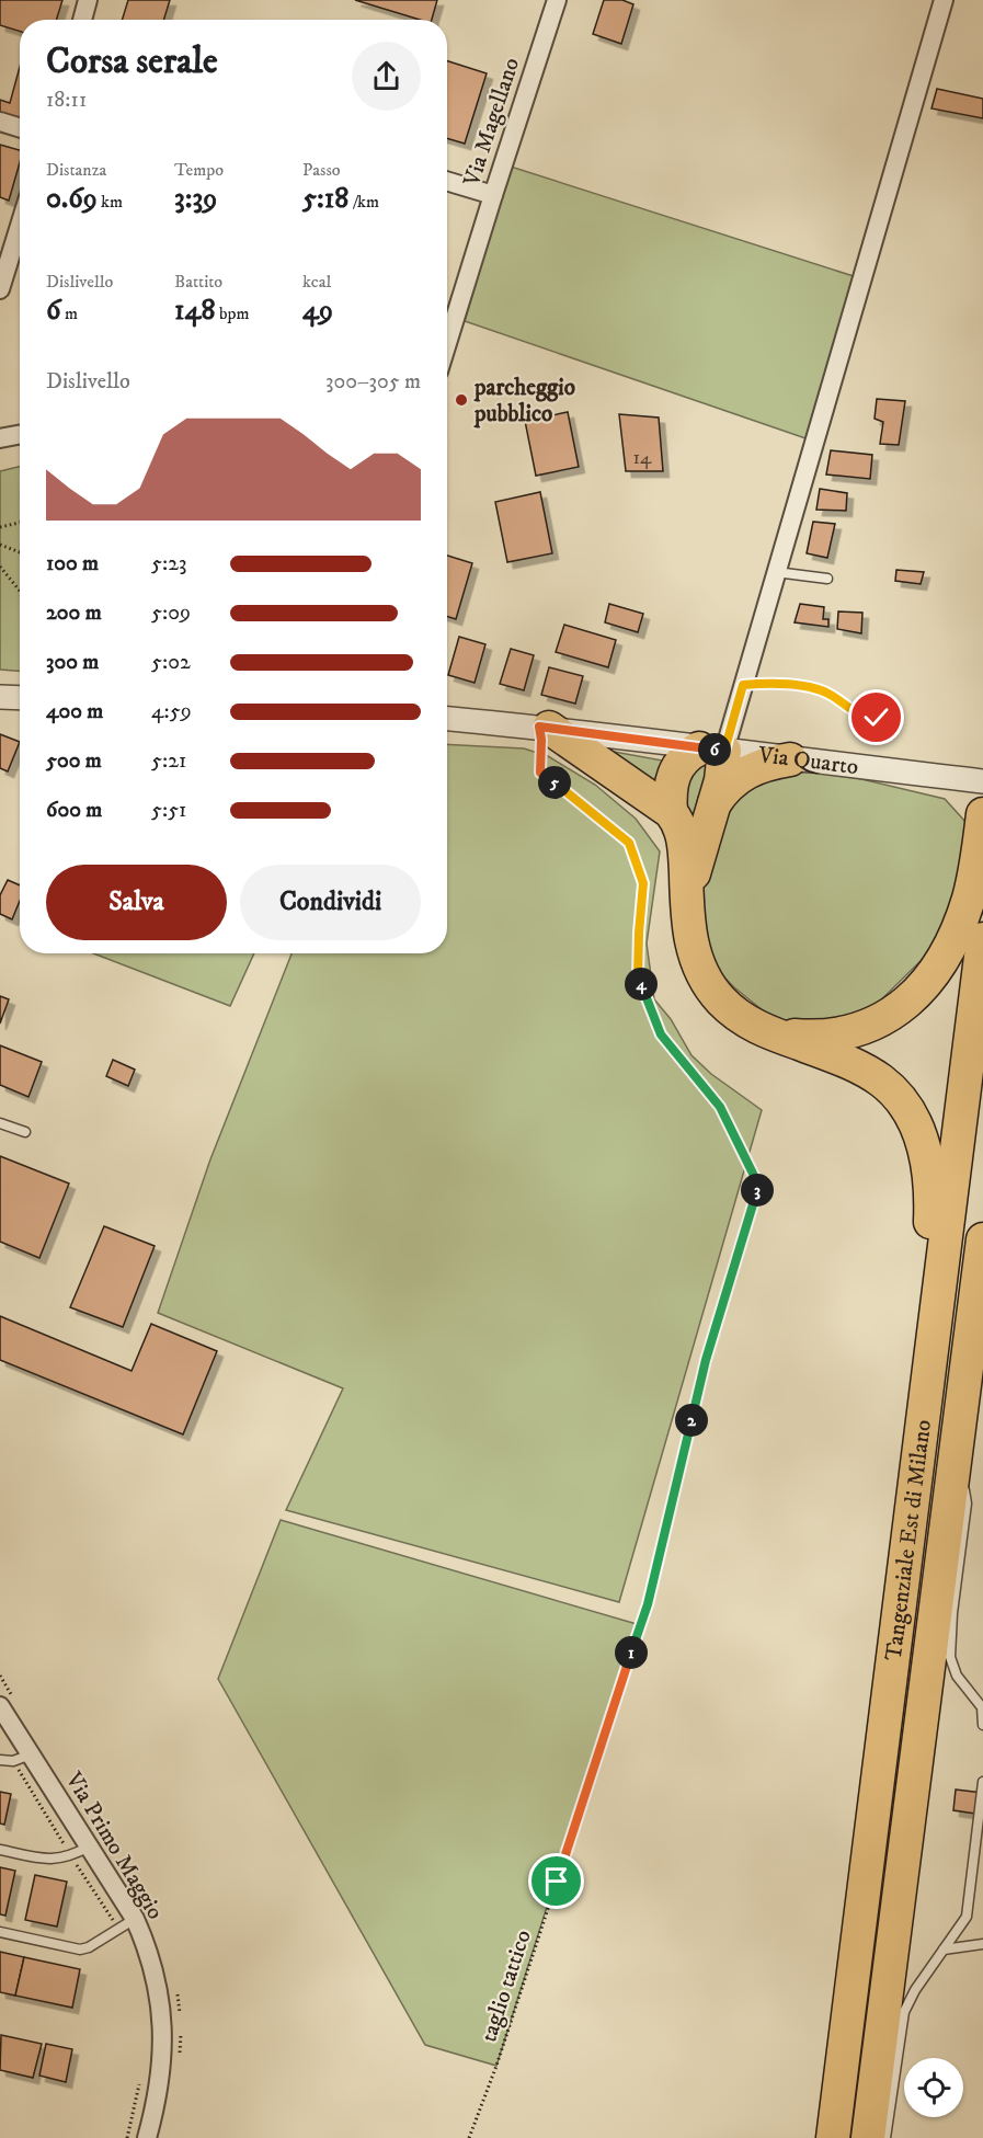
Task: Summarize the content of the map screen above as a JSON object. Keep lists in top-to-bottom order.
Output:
{
  "streets": {
    "highway": ["Tangenziale Est di Milano"],
    "street": ["Via Magellano", "Via Quarto", "Via Primo Maggio"],
    "path": ["taglio tattico"]
  },
  "crossings": [
    ["Via Quarto", "taglio tattico"]
  ],
  "places": ["parcheggio pubblico"],
  "house_numbers": ["14"],
  "page": {
    "heading": ["Corsa serale", "18:11"],
    "stats": [
      ["Distanza", "0.69 km"],
      ["Tempo", "3:39"],
      ["Passo", "5:18 /km"],
      ["Dislivello", "6 m"],
      ["Battito", "148 bpm"],
      ["kcal", "49"]
    ],
    "chart": ["Dislivello", "300–305 m"],
    "list": [
      {
        "name": "100 m",
        "note": "5:23"
      },
      {
        "name": "200 m",
        "note": "5:09"
      },
      {
        "name": "300 m",
        "note": "5:02"
      },
      {
        "name": "400 m",
        "note": "4:59"
      },
      {
        "name": "500 m",
        "note": "5:21"
      },
      {
        "name": "600 m",
        "note": "5:51"
      }
    ],
    "pins": [
      "6",
      "5",
      "4",
      "3",
      "2",
      "1"
    ],
    "buttons": ["Salva", "Condividi"]
  }
}
